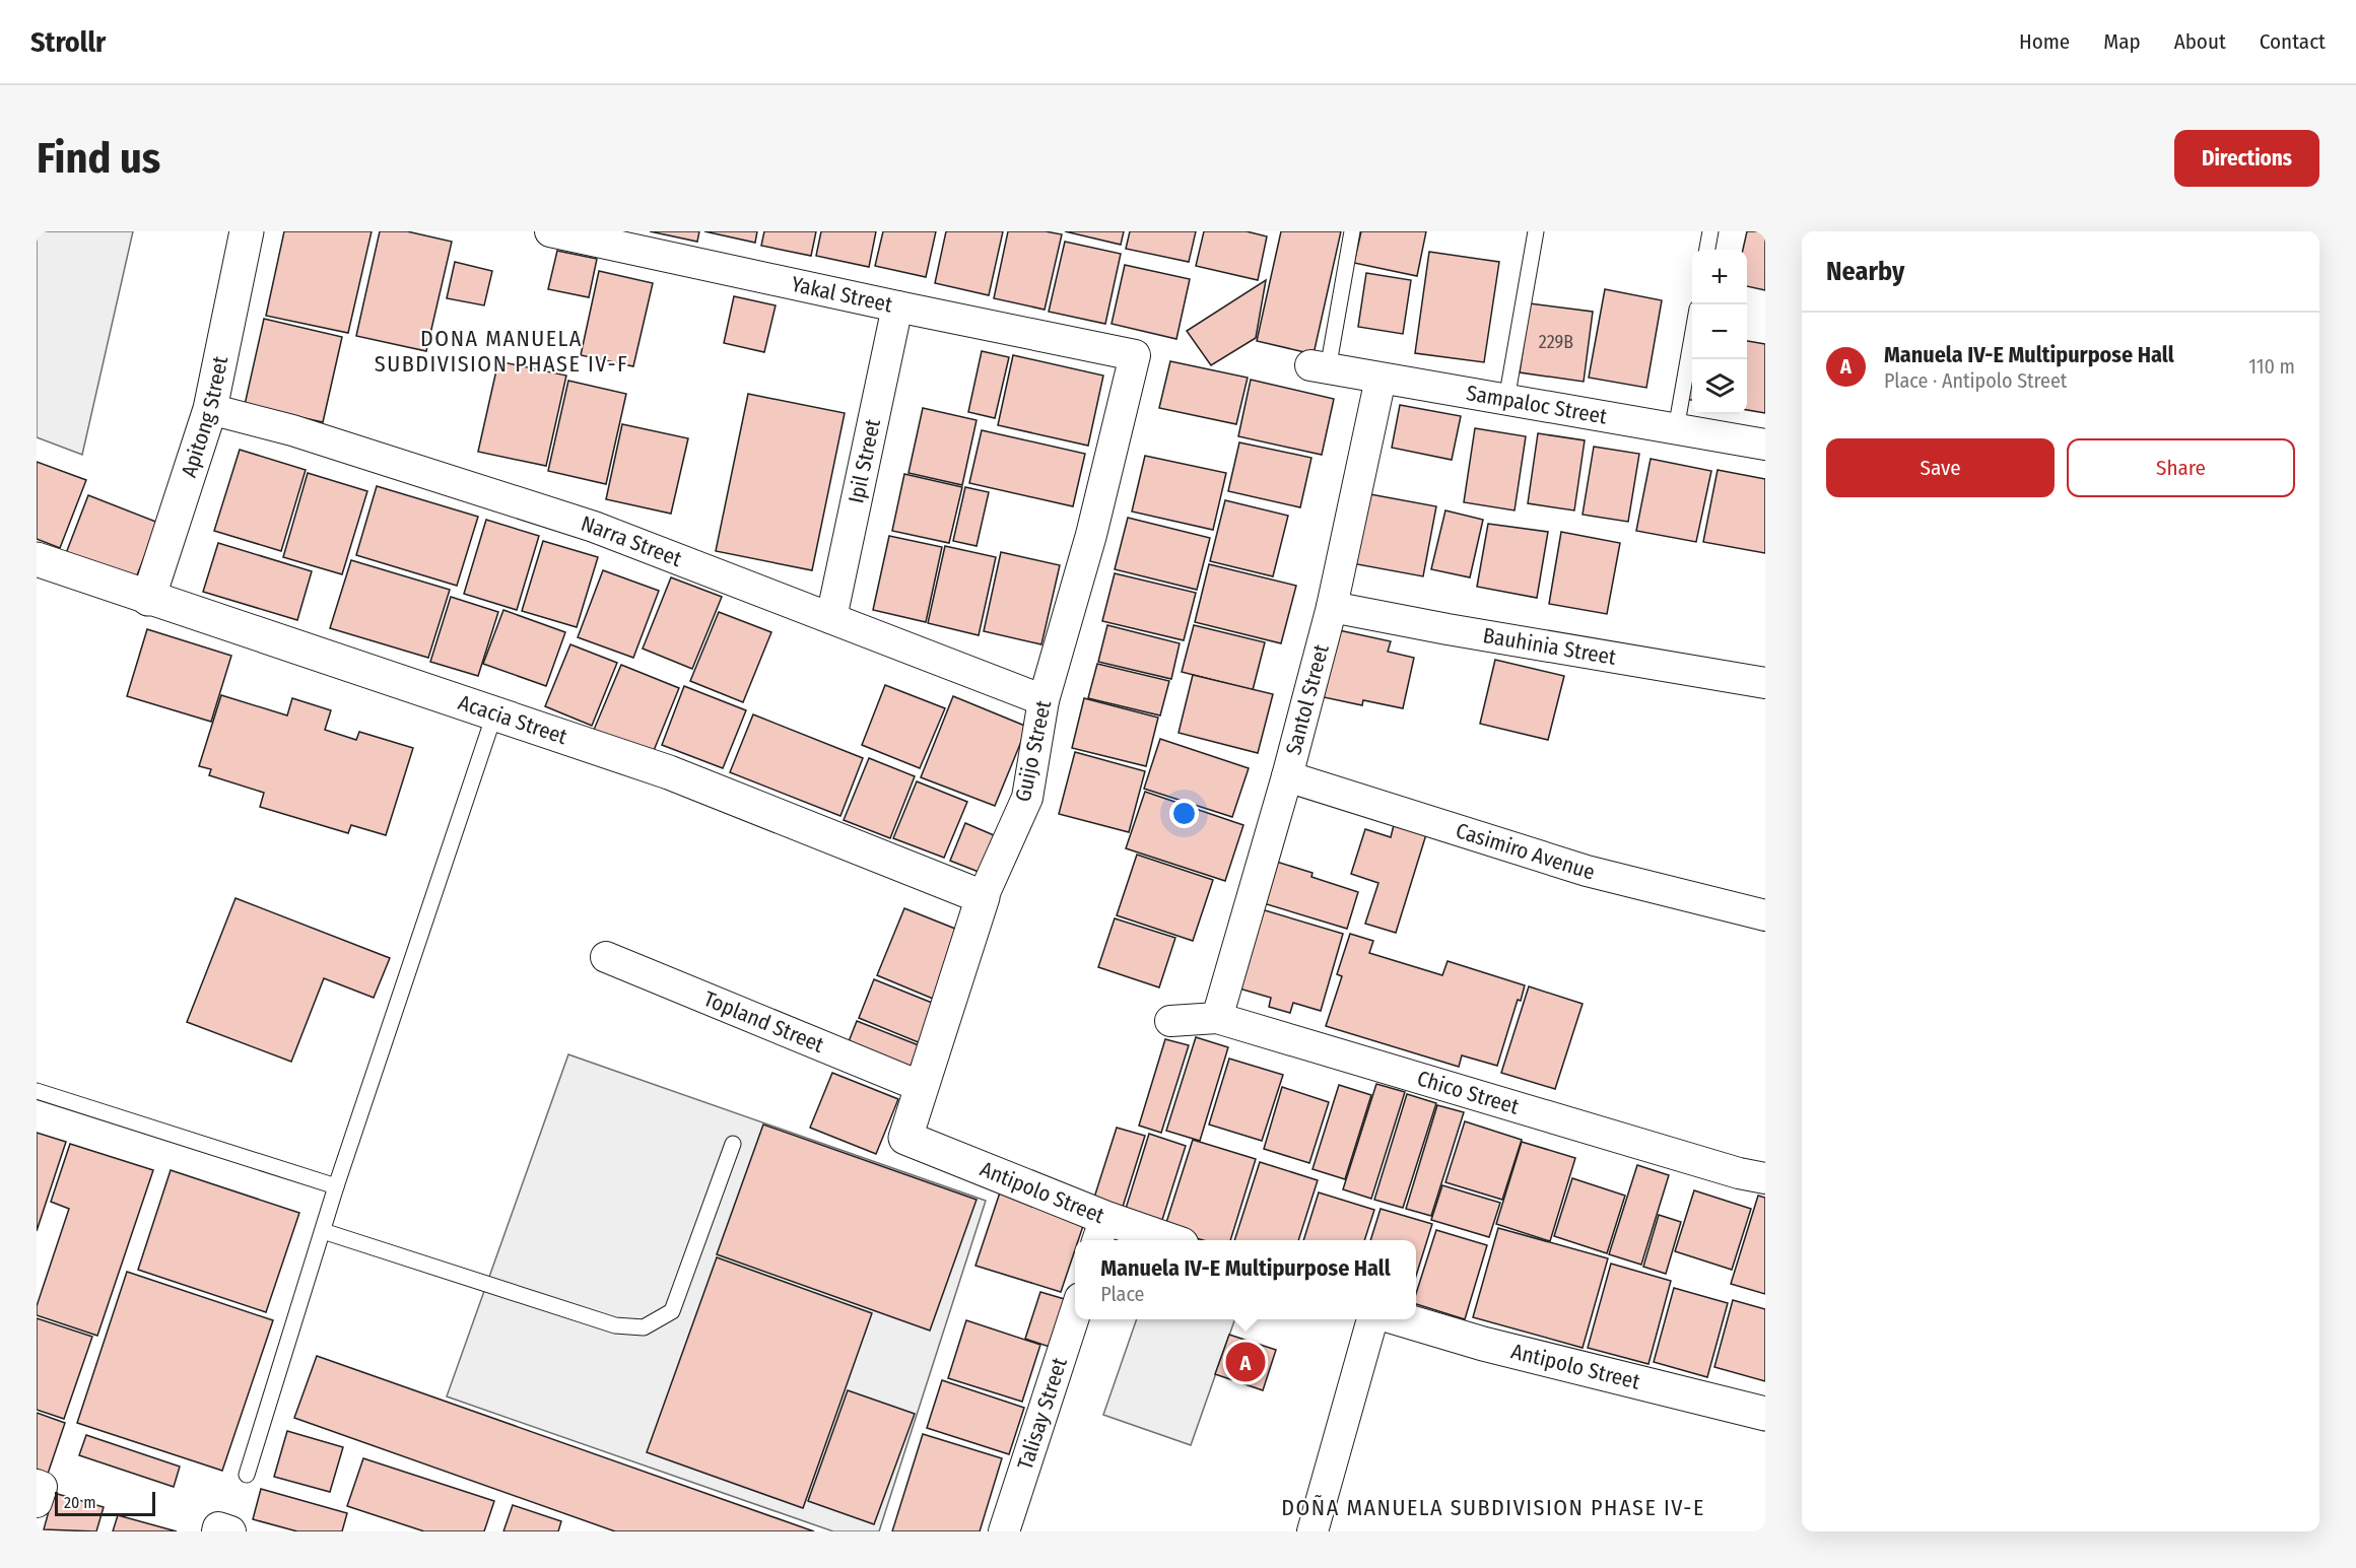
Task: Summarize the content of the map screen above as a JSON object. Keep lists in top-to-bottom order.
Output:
{
  "streets": {
    "street": [
      "Yakal Street",
      "Sampaloc Street",
      "Apitong Street",
      "Ipil Street",
      "Narra Street",
      "Bauhinia Street",
      "Santol Street",
      "Acacia Street",
      "Guijo Street",
      "Casimiro Avenue",
      "Topland Street",
      "Chico Street",
      "Antipolo Street",
      "Talisay Street"
    ]
  },
  "crossings": [
    ["Yakal Street", "Ipil Street"],
    ["Yakal Street", "Guijo Street"],
    ["Sampaloc Street", "Santol Street"],
    ["Apitong Street", "Narra Street"],
    ["Apitong Street", "Acacia Street"],
    ["Ipil Street", "Narra Street"],
    ["Narra Street", "Guijo Street"],
    ["Bauhinia Street", "Santol Street"],
    ["Santol Street", "Casimiro Avenue"],
    ["Santol Street", "Chico Street"],
    ["Acacia Street", "Guijo Street"],
    ["Guijo Street", "Topland Street"],
    ["Guijo Street", "Antipolo Street"]
  ],
  "districts": ["DONA MANUELA SUBDIVISION PHASE IV-F", "DOÑA MANUELA SUBDIVISION PHASE IV-E"],
  "house_numbers": ["229B"],
  "scale_bar": "20 m",
  "page": {
    "header": "Strollr",
    "nav": [
      "Home",
      "Map",
      "About",
      "Contact"
    ],
    "buttons": [
      "Directions",
      ["Save", "Share"]
    ],
    "title": "Find us",
    "heading": "Nearby",
    "map_buttons": ["+", "−"],
    "list": [
      {
        "mark": "A",
        "name": "Manuela IV-E Multipurpose Hall",
        "note": "Place · Antipolo Street",
        "value": "110 m"
      }
    ],
    "popup": ["Manuela IV-E Multipurpose Hall", "Place"],
    "pins": "A",
    "scale": "20 m"
  }
}
